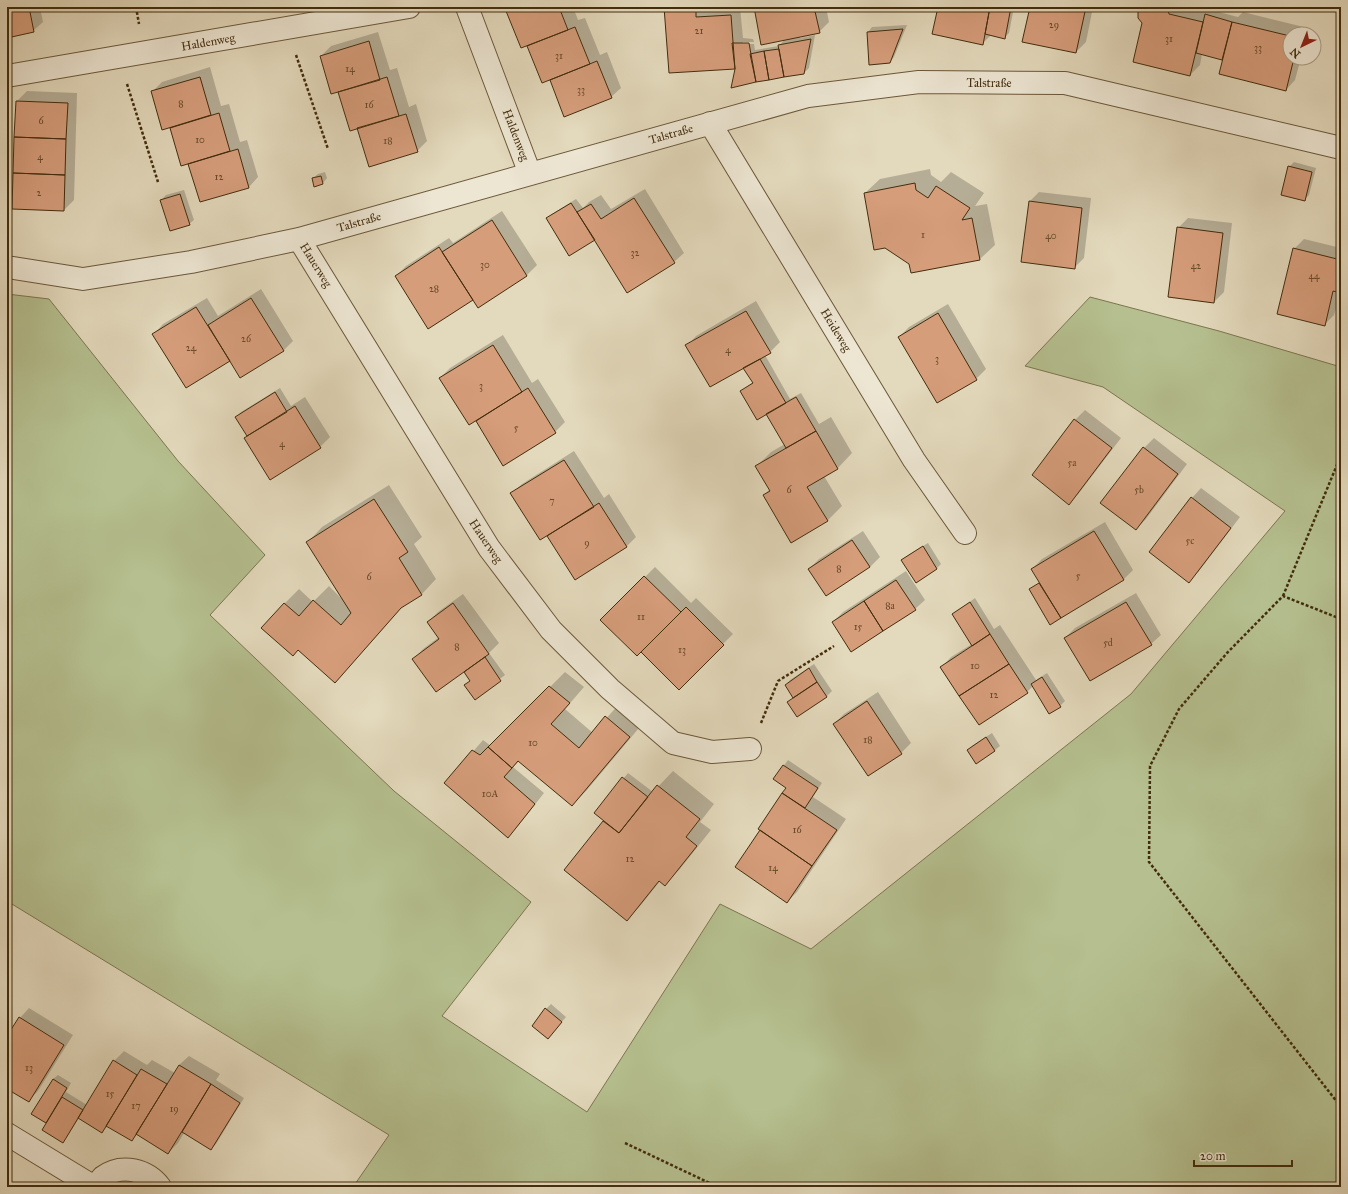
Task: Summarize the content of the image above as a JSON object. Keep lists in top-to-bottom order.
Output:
{
  "streets": {
    "street": [
      "Haldenweg",
      "Talstraße",
      "Hauerweg",
      "Heideweg"
    ]
  },
  "crossings": [
    ["Haldenweg", "Talstraße"],
    ["Talstraße", "Hauerweg"],
    ["Talstraße", "Heideweg"]
  ],
  "house_numbers": [
    "29",
    "21",
    "31",
    "33",
    "31",
    "14",
    "33",
    "8",
    "16",
    "6",
    "10",
    "18",
    "4",
    "12",
    "2",
    "1",
    "40",
    "32",
    "30",
    "42",
    "44",
    "28",
    "26",
    "24",
    "4",
    "3",
    "3",
    "5",
    "4",
    "5a",
    "6",
    "5b",
    "7",
    "5c",
    "9",
    "8",
    "5",
    "6",
    "8a",
    "11",
    "15",
    "5d",
    "8",
    "13",
    "10",
    "12",
    "18",
    "10",
    "10A",
    "16",
    "12",
    "14",
    "13",
    "15",
    "17",
    "19"
  ],
  "scale_bar": "20 m",
  "north": "bottom left"
}
